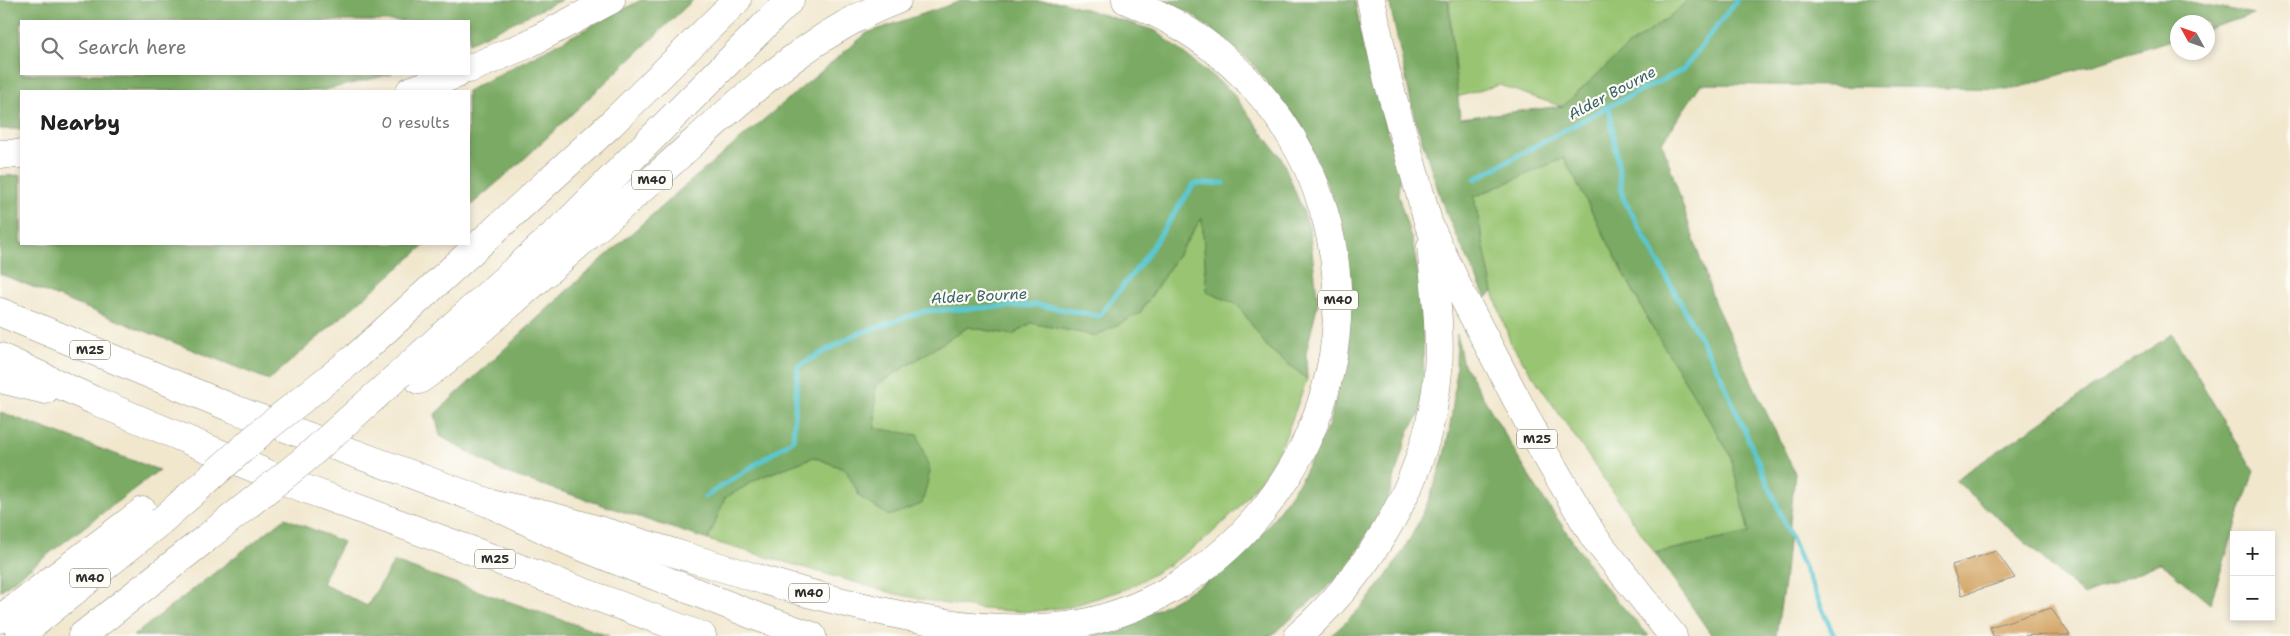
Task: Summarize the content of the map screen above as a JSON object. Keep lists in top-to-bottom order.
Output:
{
  "streets": {
    "highway": ["M40", "M25"]
  },
  "crossings": [
    ["M40", "M25"]
  ],
  "water": ["Alder Bourne"],
  "north": "top left",
  "page": {
    "search": "Search here",
    "heading": ["Nearby", "0 results"],
    "map_buttons": ["+", "−"]
  }
}
